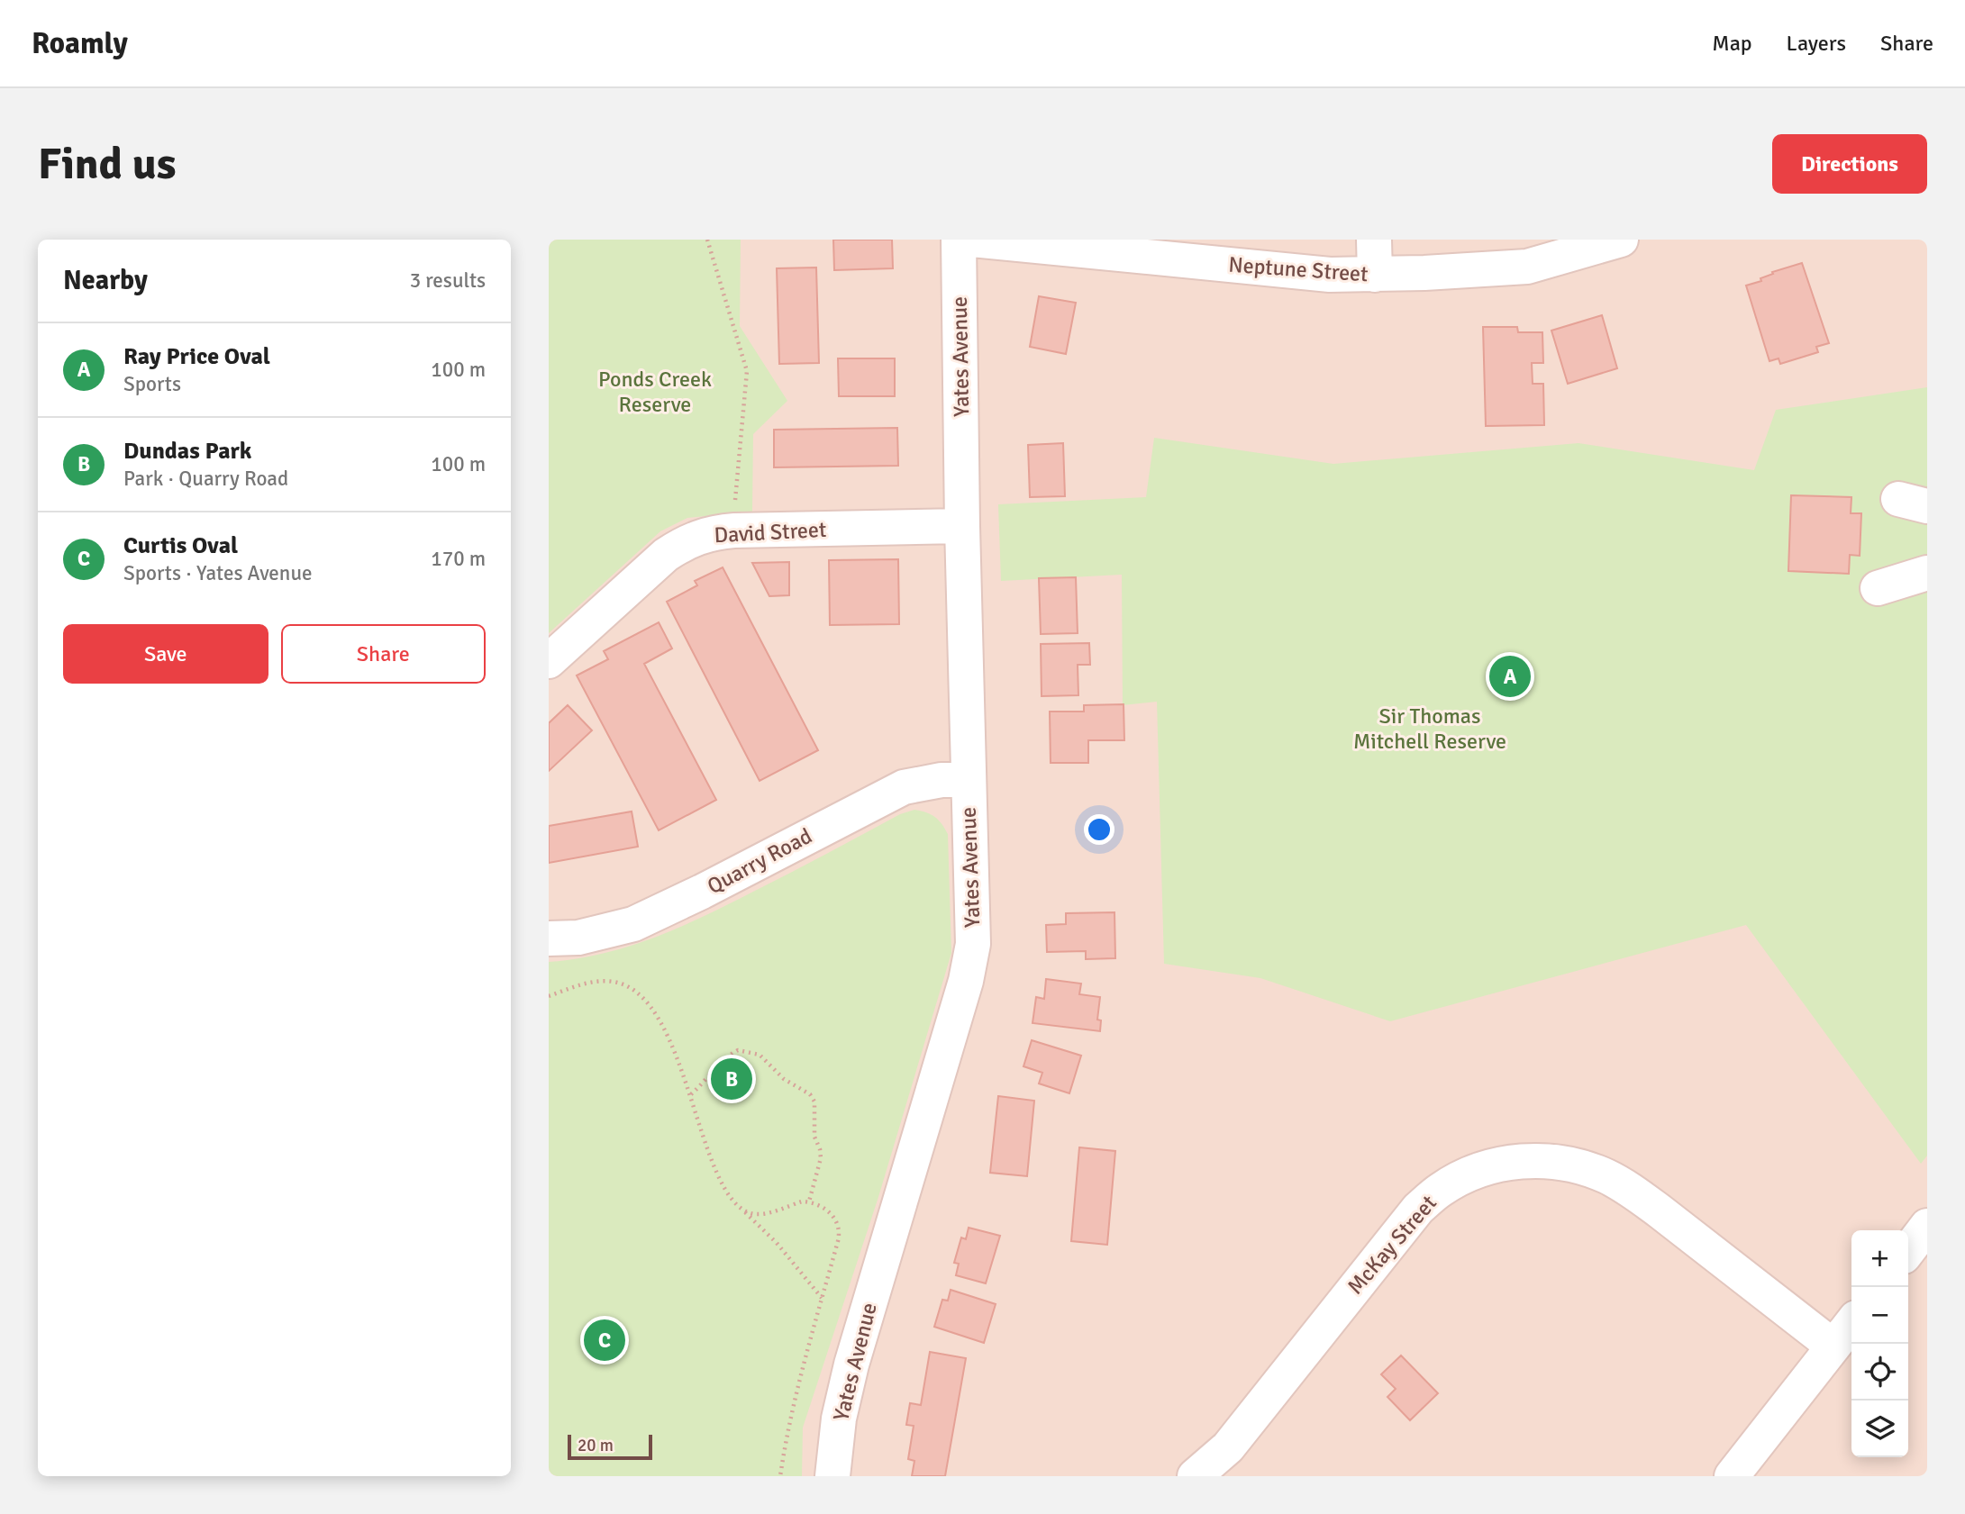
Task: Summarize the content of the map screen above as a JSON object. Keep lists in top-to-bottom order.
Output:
{
  "streets": {
    "street": [
      "Neptune Street",
      "Yates Avenue",
      "David Street",
      "Quarry Road",
      "McKay Street"
    ]
  },
  "crossings": [
    ["Yates Avenue", "David Street"],
    ["Yates Avenue", "Quarry Road"]
  ],
  "parks": ["Ponds Creek Reserve", "Sir Thomas Mitchell Reserve"],
  "scale_bar": "20 m",
  "page": {
    "header": "Roamly",
    "nav": ["Map", "Layers", "Share"],
    "buttons": [
      "Directions",
      ["Save", "Share"]
    ],
    "title": "Find us",
    "heading": ["Nearby", "3 results"],
    "list": [
      {
        "mark": "A",
        "name": "Ray Price Oval",
        "note": "Sports",
        "value": "100 m"
      },
      {
        "mark": "B",
        "name": "Dundas Park",
        "note": "Park · Quarry Road",
        "value": "100 m"
      },
      {
        "mark": "C",
        "name": "Curtis Oval",
        "note": "Sports · Yates Avenue",
        "value": "170 m"
      }
    ],
    "pins": ["A", "B", "C"],
    "map_buttons": ["+", "−"],
    "scale": "20 m"
  }
}
